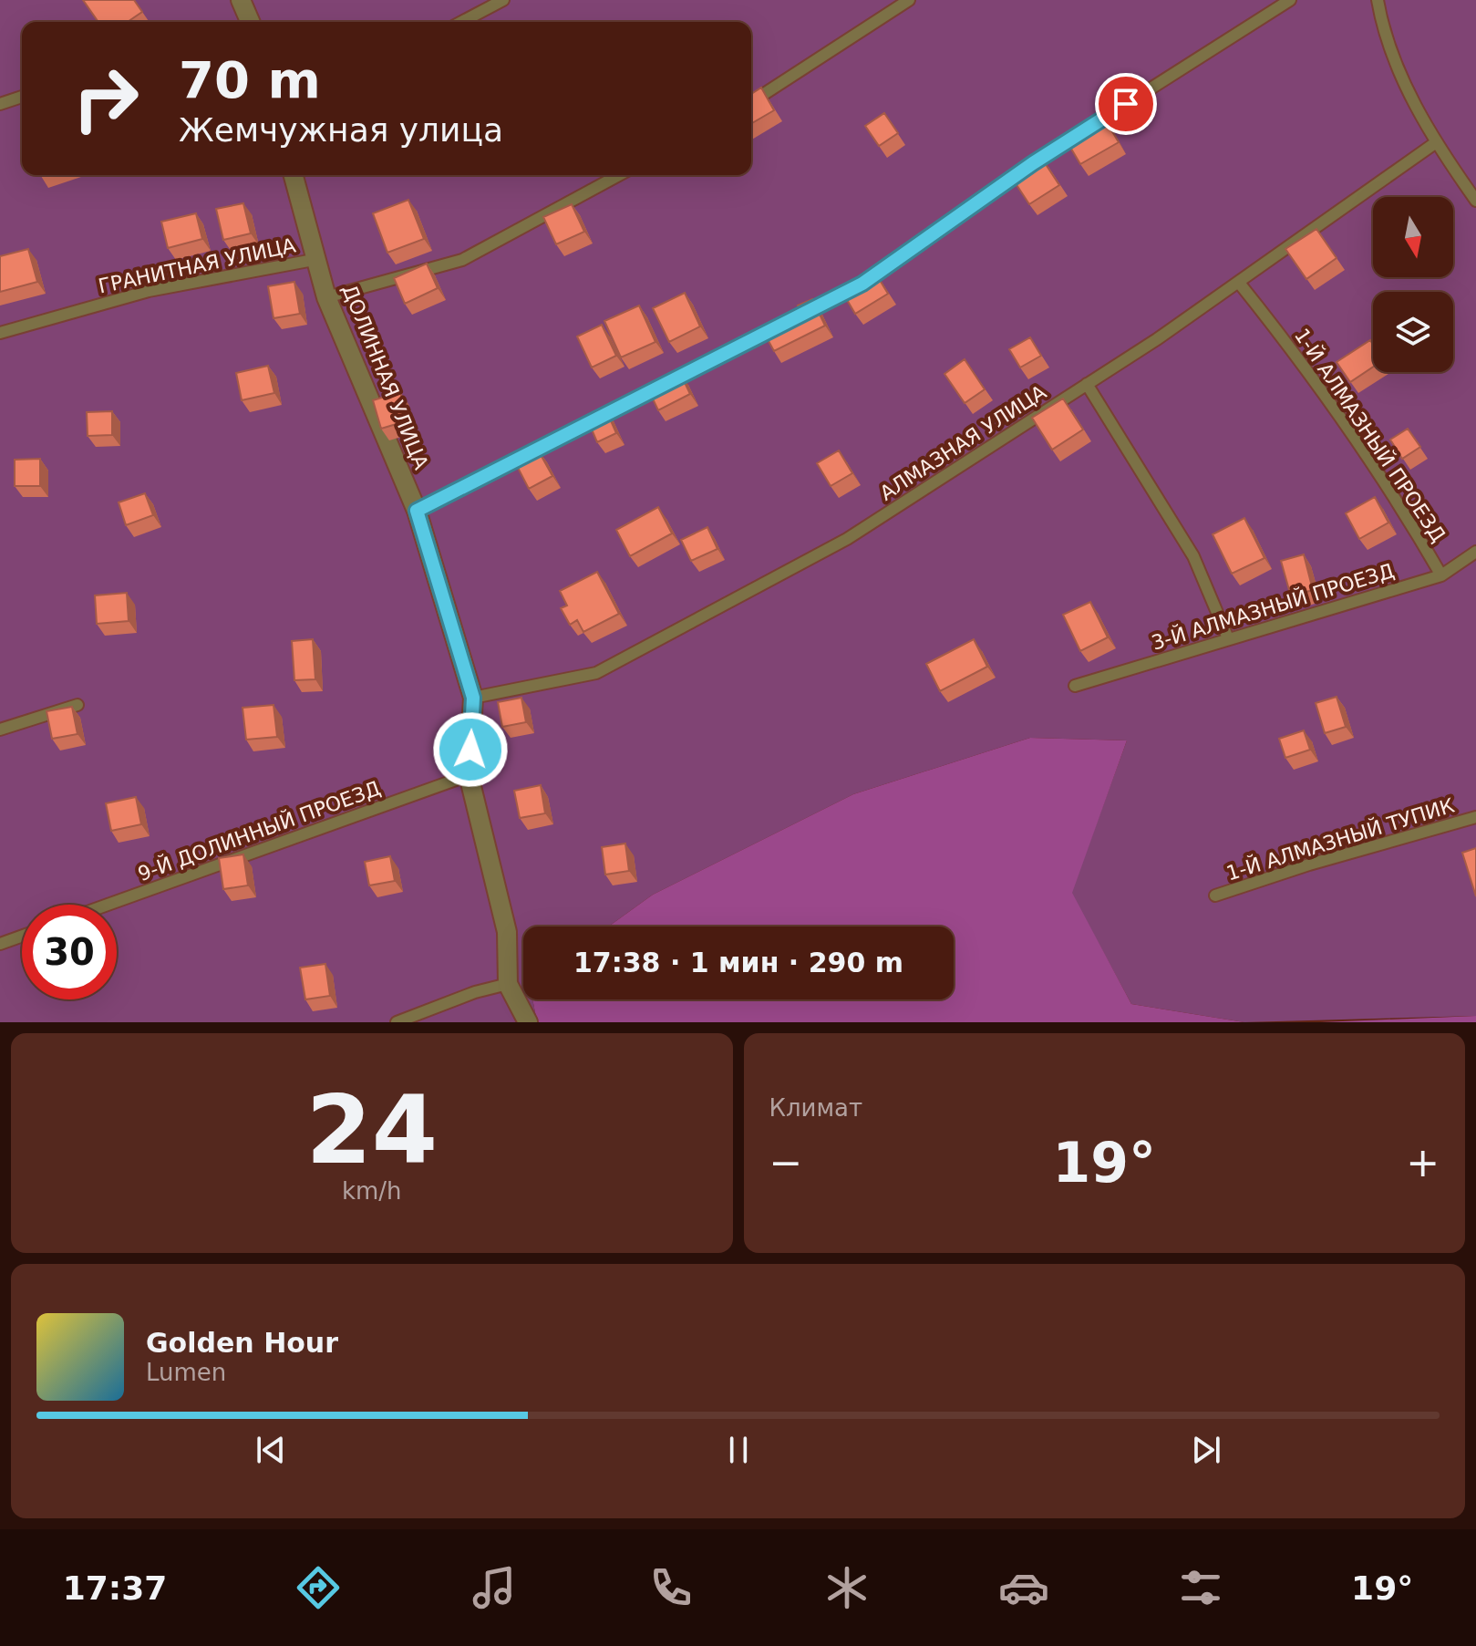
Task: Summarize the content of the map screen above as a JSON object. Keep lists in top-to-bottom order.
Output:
{
  "streets": {
    "street": ["ДОЛИННАЯ УЛИЦА"],
    "lane": [
      "ГРАНИТНАЯ УЛИЦА",
      "1-Й АЛМАЗНЫЙ ПРОЕЗД",
      "АЛМАЗНАЯ УЛИЦА",
      "3-Й АЛМАЗНЫЙ ПРОЕЗД",
      "9-Й ДОЛИННЫЙ ПРОЕЗД",
      "1-Й АЛМАЗНЫЙ ТУПИК"
    ]
  },
  "crossings": [
    ["ГРАНИТНАЯ УЛИЦА", "ДОЛИННАЯ УЛИЦА"],
    ["ДОЛИННАЯ УЛИЦА", "АЛМАЗНАЯ УЛИЦА"],
    ["ДОЛИННАЯ УЛИЦА", "9-Й ДОЛИННЫЙ ПРОЕЗД"],
    ["1-Й АЛМАЗНЫЙ ПРОЕЗД", "АЛМАЗНАЯ УЛИЦА"],
    ["1-Й АЛМАЗНЫЙ ПРОЕЗД", "3-Й АЛМАЗНЫЙ ПРОЕЗД"]
  ],
  "north": "bottom",
  "page": {
    "turn": ["70 m", "Жемчужная улица"],
    "limit": "30",
    "trip": "17:38 · 1 мин · 290 m",
    "tile": [
      ["24", "km/h"],
      "Климат"
    ],
    "heat": ["−", "19°", "+"],
    "song": ["Golden Hour", "Lumen"],
    "tabs": ["17:37", "19°"]
  }
}
